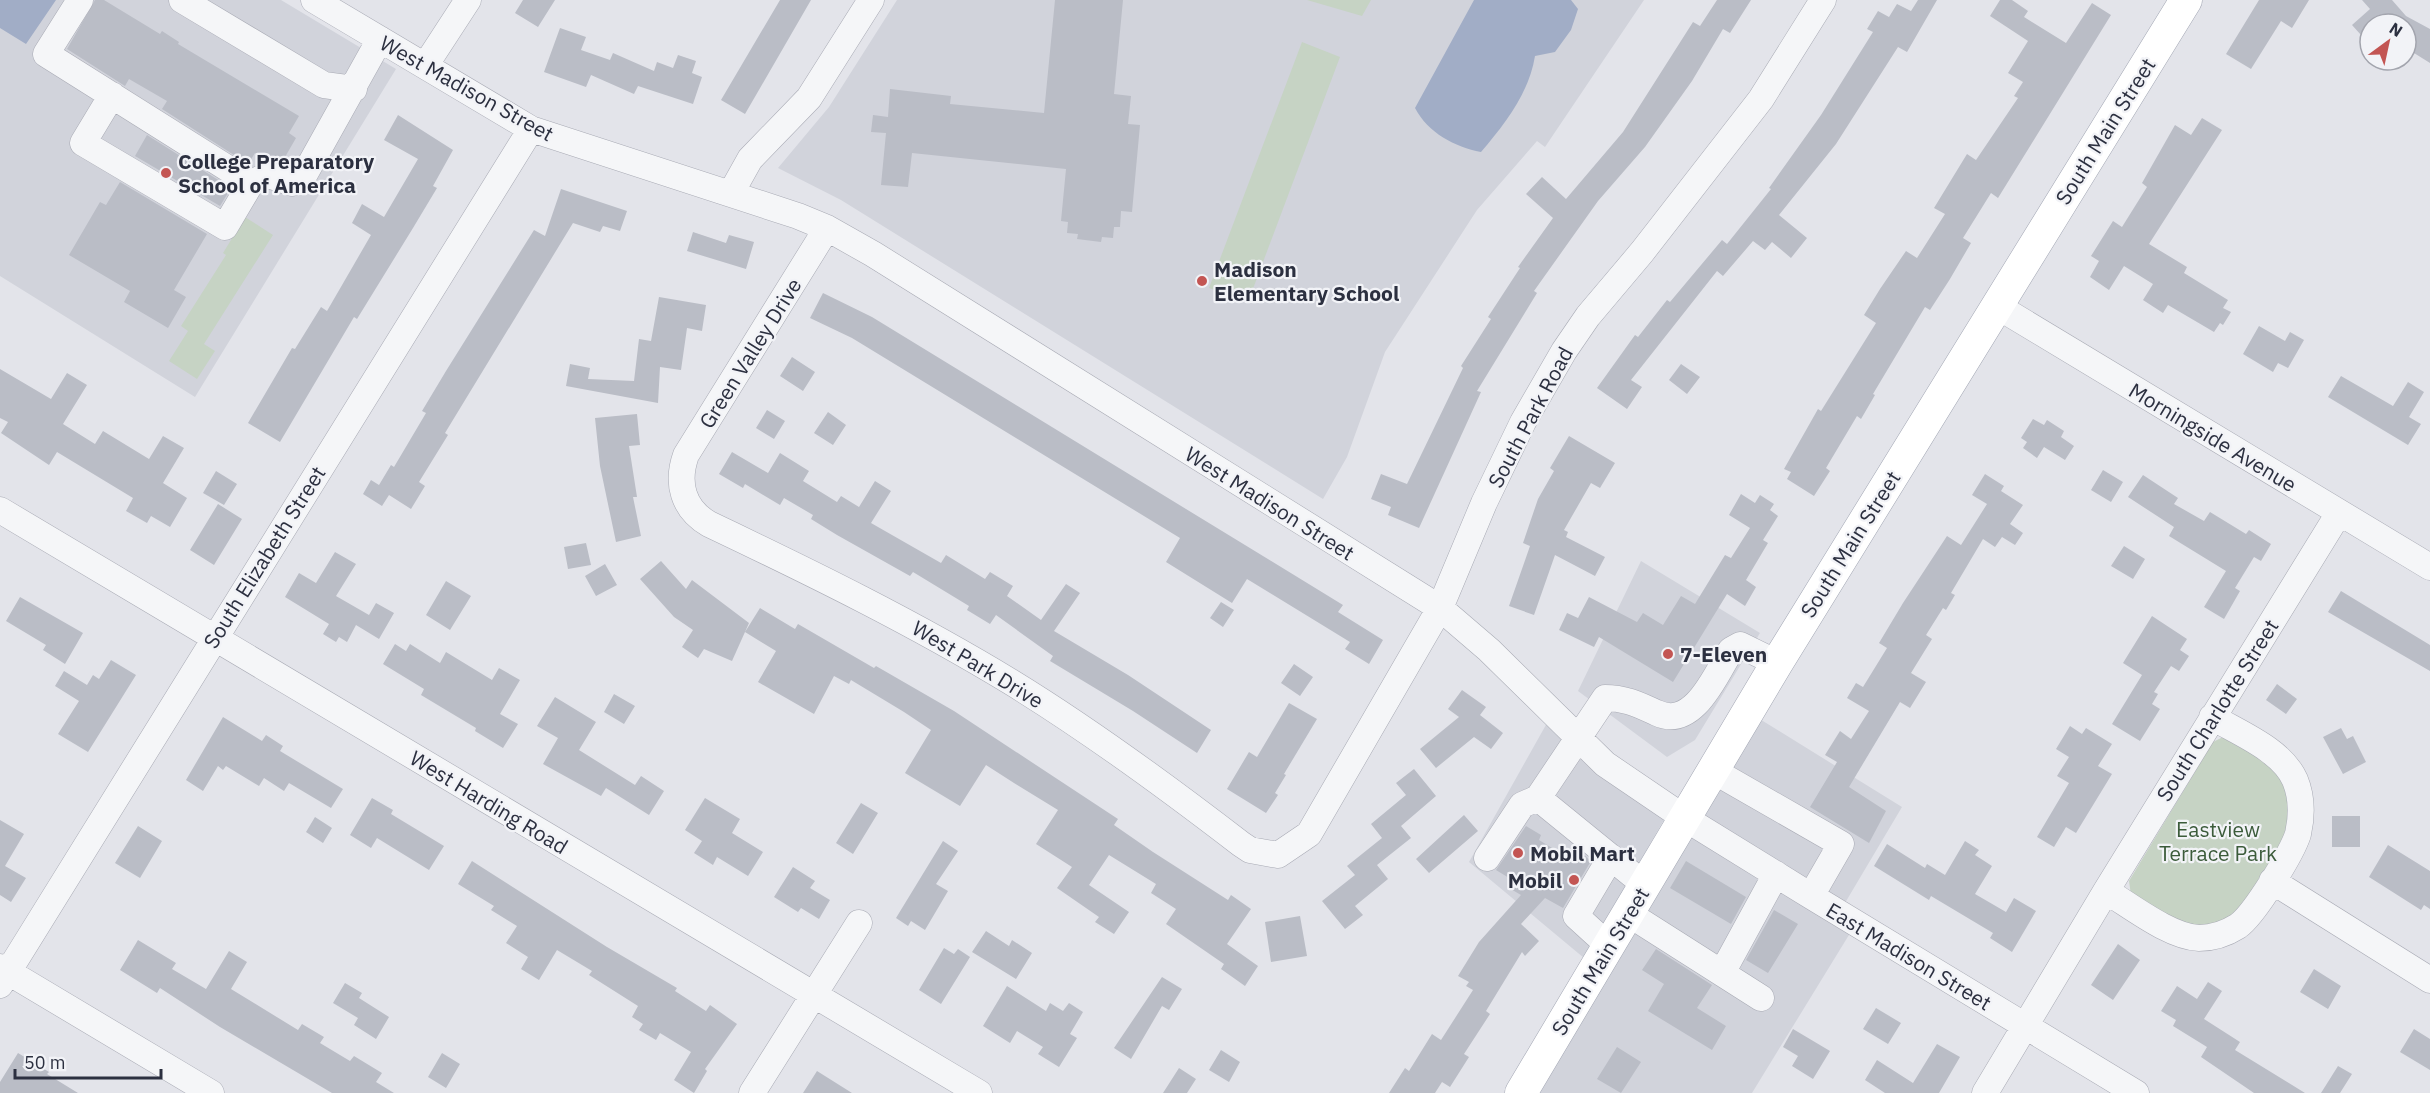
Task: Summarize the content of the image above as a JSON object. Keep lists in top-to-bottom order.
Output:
{
  "streets": {
    "main road": ["South Main Street"],
    "street": [
      "West Madison Street",
      "Green Valley Drive",
      "South Park Road",
      "Morningside Avenue",
      "South Elizabeth Street",
      "West Park Drive",
      "South Charlotte Street",
      "West Harding Road",
      "East Madison Street"
    ]
  },
  "crossings": [
    ["West Madison Street", "South Main Street"],
    ["West Madison Street", "Green Valley Drive"],
    ["West Madison Street", "South Park Road"],
    ["West Madison Street", "South Elizabeth Street"],
    ["West Madison Street", "East Madison Street"],
    ["South Main Street", "Morningside Avenue"],
    ["South Main Street", "East Madison Street"],
    ["Green Valley Drive", "West Park Drive"],
    ["South Park Road", "West Park Drive"],
    ["Morningside Avenue", "South Charlotte Street"],
    ["South Elizabeth Street", "West Harding Road"],
    ["South Charlotte Street", "East Madison Street"]
  ],
  "parks": ["Eastview Terrace Park"],
  "places": [
    "College Preparatory School of America",
    "Madison Elementary School",
    "7-Eleven",
    "Mobil Mart",
    "Mobil"
  ],
  "scale_bar": "50 m",
  "north": "top right"
}
